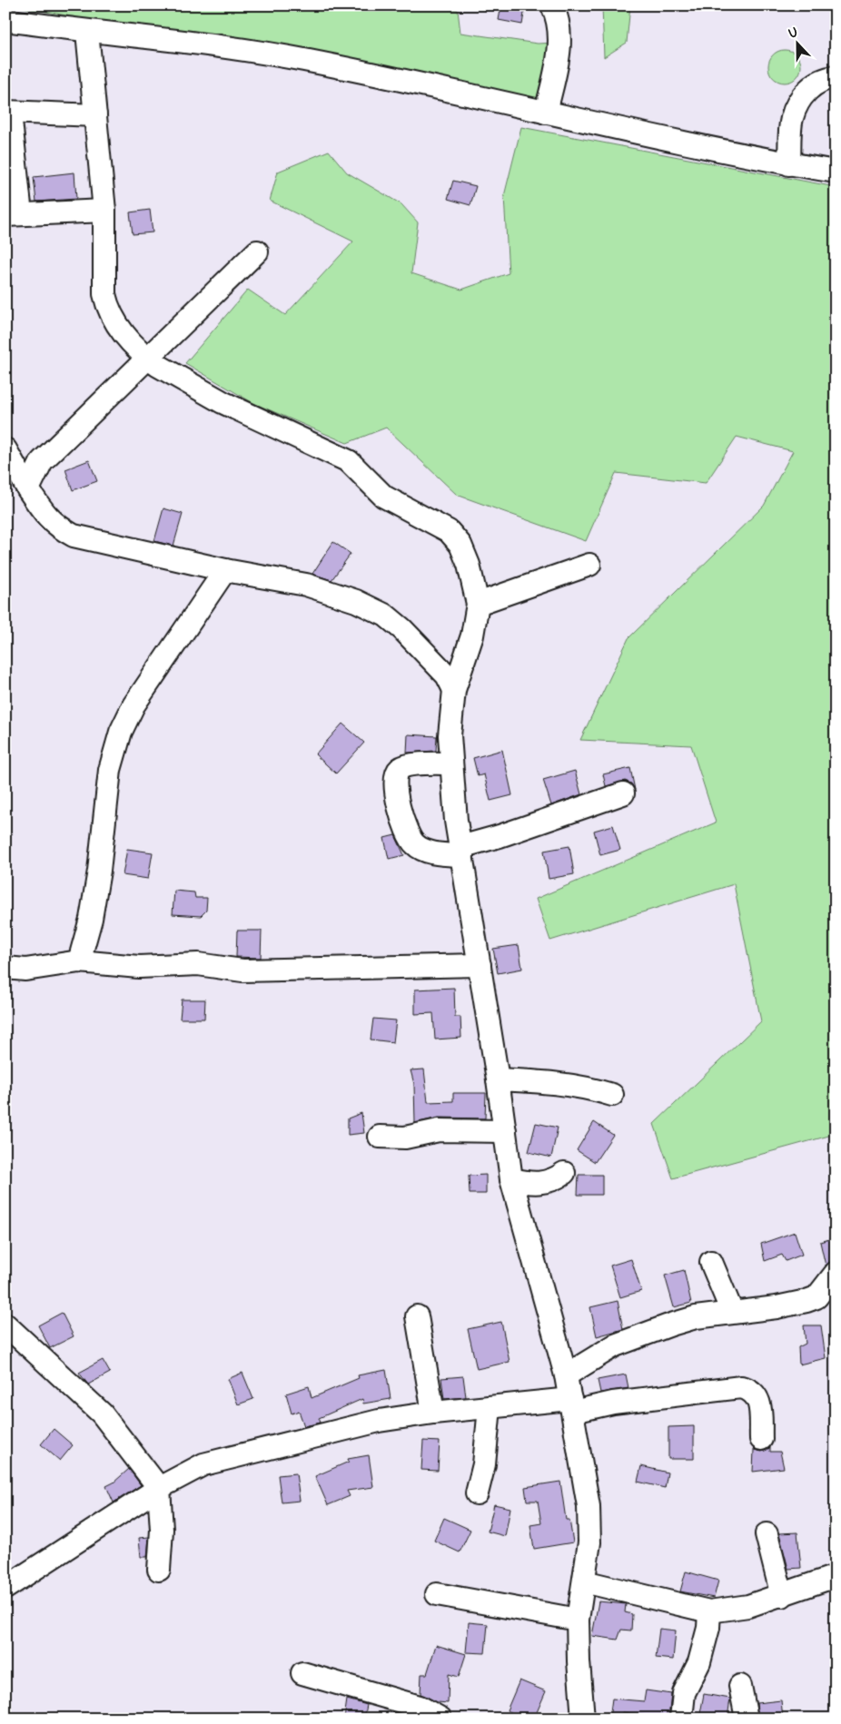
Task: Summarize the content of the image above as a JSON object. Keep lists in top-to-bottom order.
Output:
{
  "north": "top"
}
